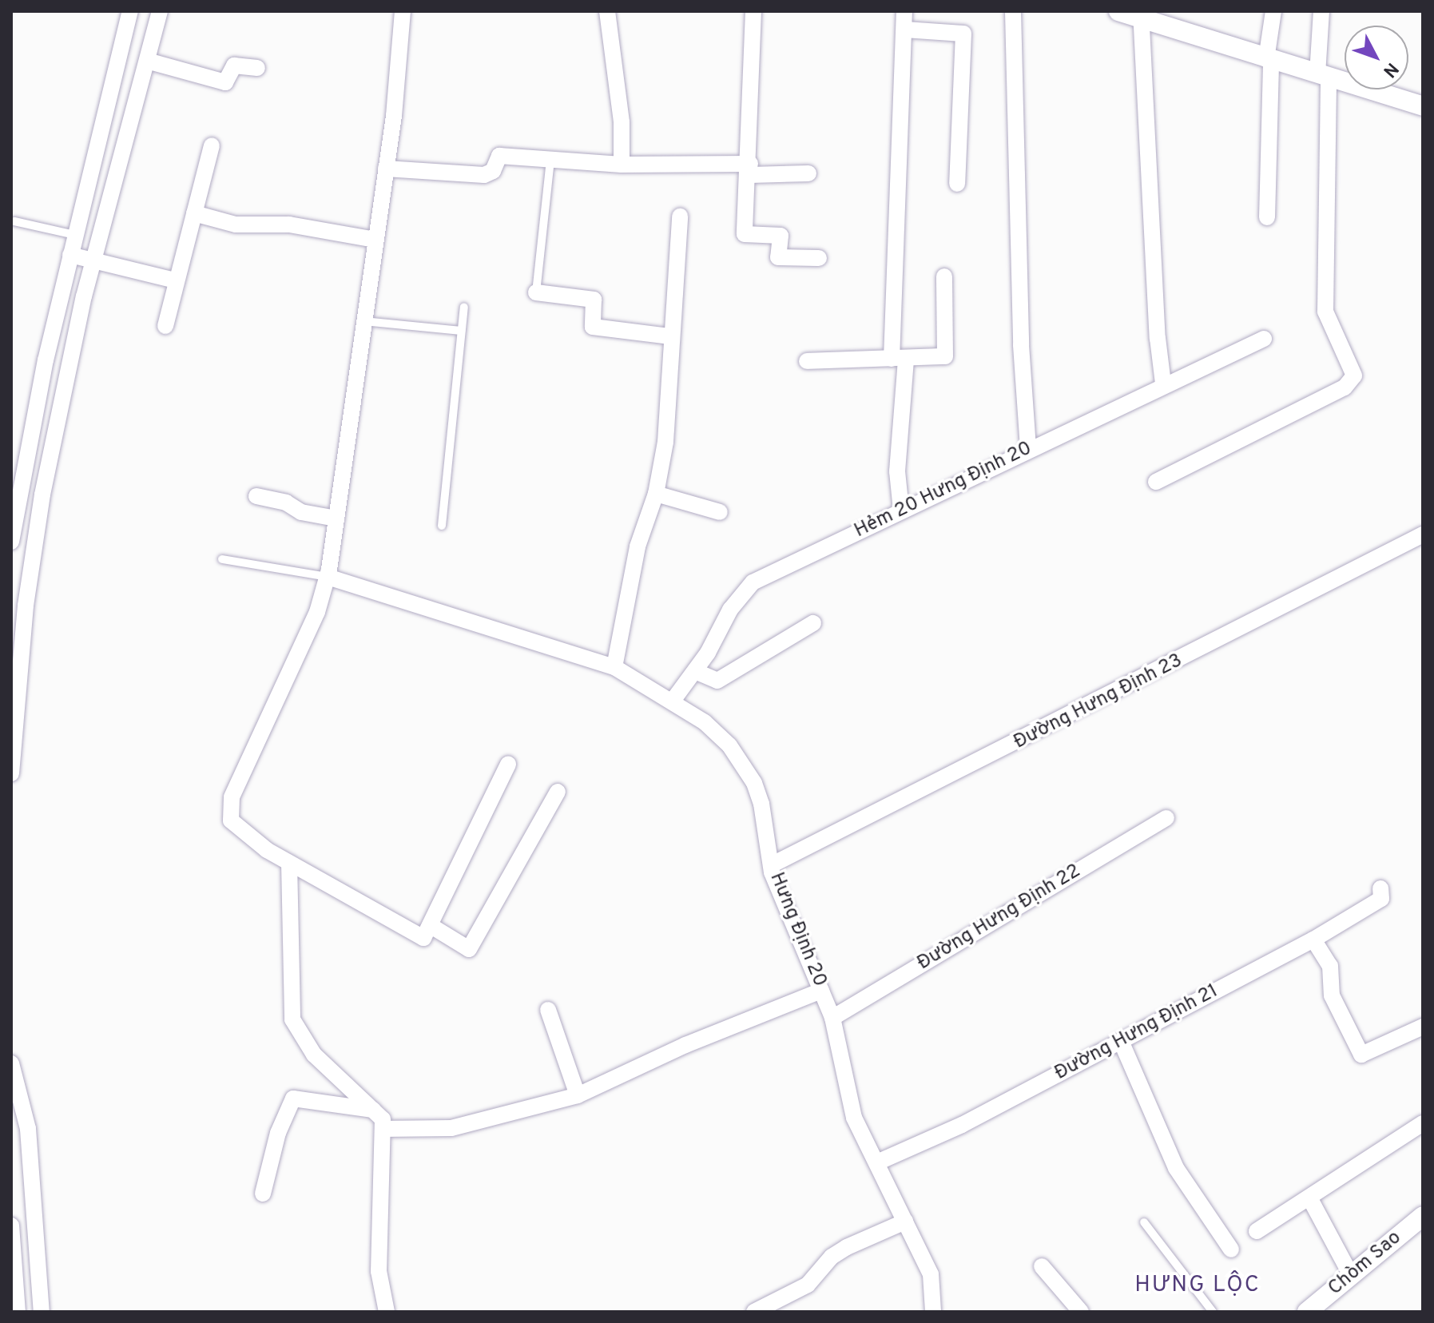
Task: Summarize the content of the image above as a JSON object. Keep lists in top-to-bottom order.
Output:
{
  "streets": {
    "street": [
      "Hẻm 20 Hưng Định 20",
      "Đường Hưng Định 23",
      "Đường Hưng Định 22",
      "Hưng Định 20",
      "Đường Hưng Định 21",
      "Chòm Sao"
    ]
  },
  "crossings": [
    ["Hẻm 20 Hưng Định 20", "Hưng Định 20"],
    ["Đường Hưng Định 23", "Hưng Định 20"],
    ["Đường Hưng Định 22", "Hưng Định 20"],
    ["Hưng Định 20", "Đường Hưng Định 21"]
  ],
  "districts": ["HƯNG LỘC"],
  "north": "bottom right"
}
